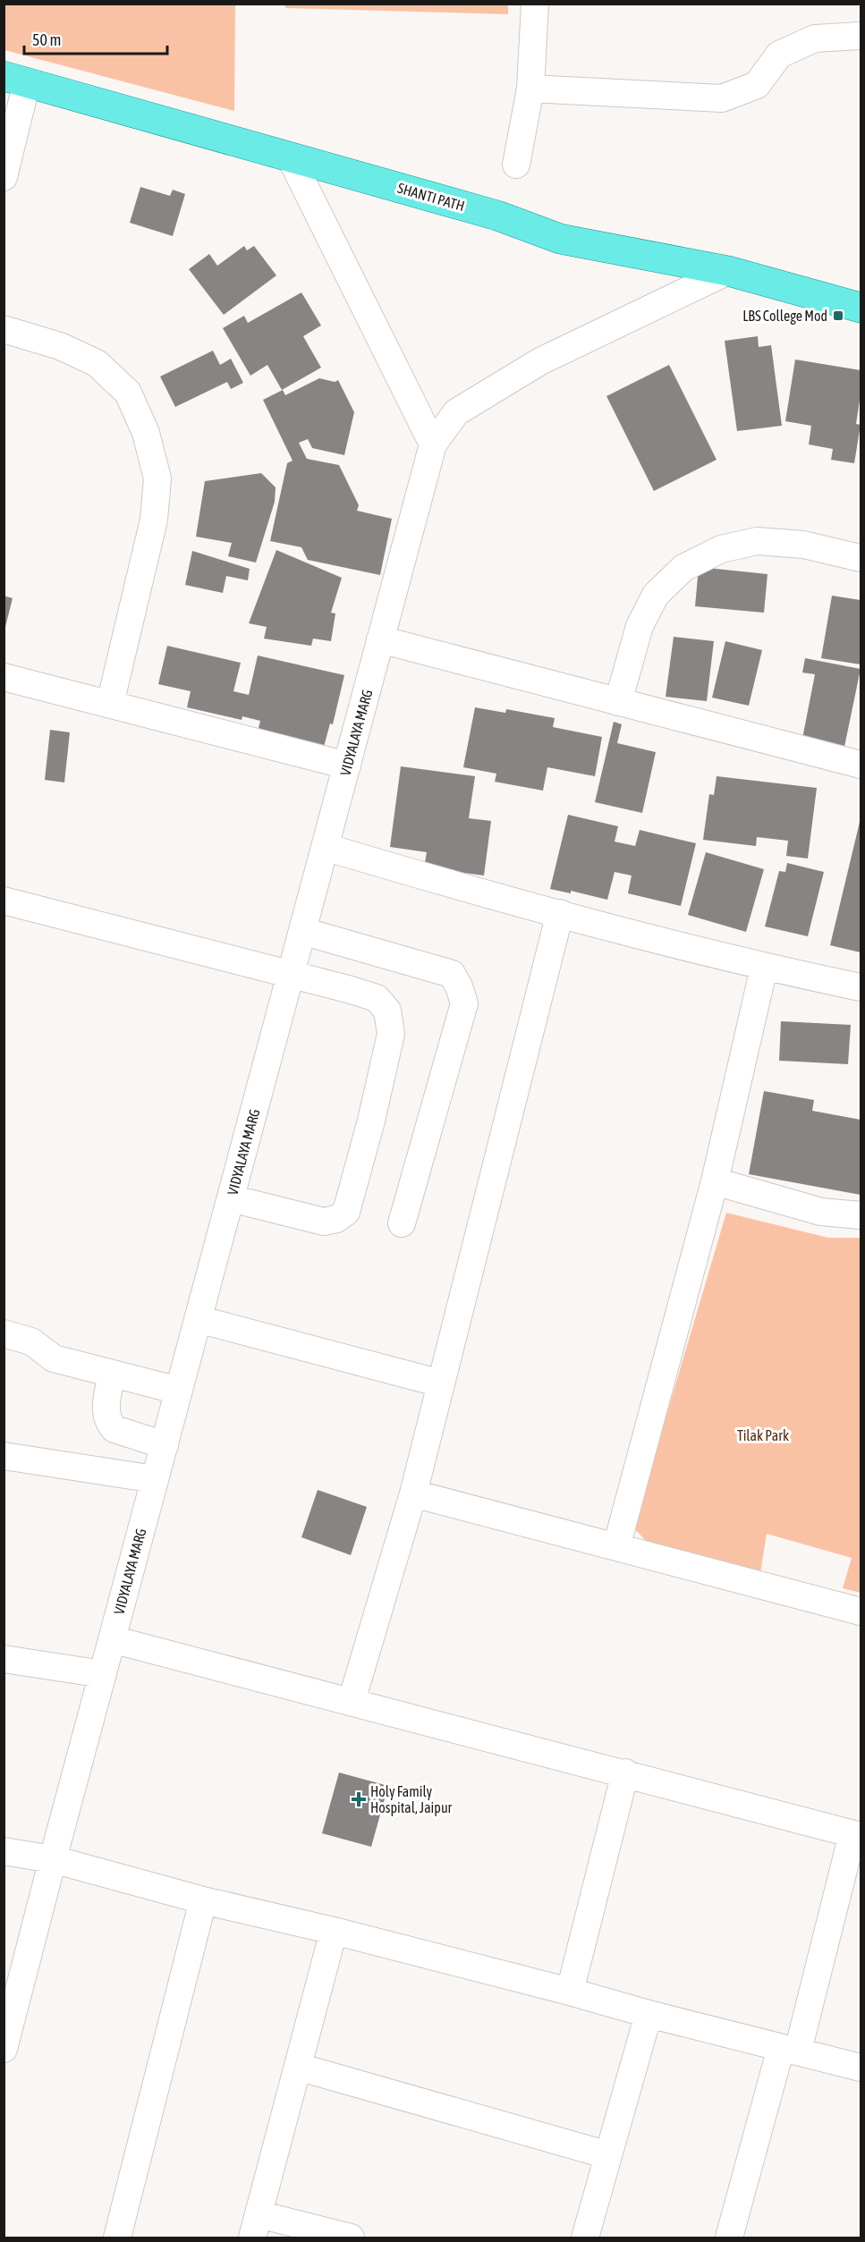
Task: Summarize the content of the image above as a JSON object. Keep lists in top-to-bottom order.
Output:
{
  "streets": {
    "main road": ["SHANTI PATH"],
    "street": ["VIDYALAYA MARG"]
  },
  "crossings": [
    ["SHANTI PATH", "VIDYALAYA MARG"]
  ],
  "parks": ["Tilak Park"],
  "places": {
    "transit": ["LBS College Mod"],
    "health": ["Holy Family Hospital, Jaipur"]
  },
  "scale_bar": "50 m"
}
